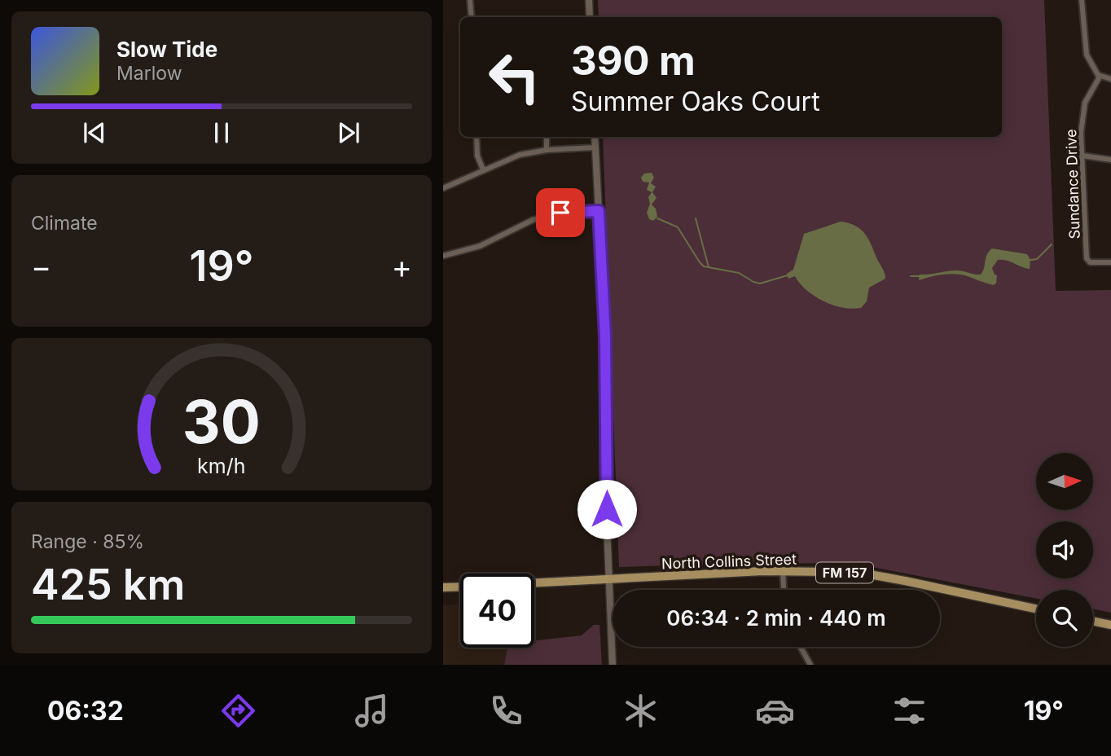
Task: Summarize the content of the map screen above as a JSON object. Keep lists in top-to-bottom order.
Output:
{
  "streets": {
    "main road": ["North Collins Street", "FM 157"],
    "street": ["Sundance Drive"]
  },
  "north": "right",
  "page": {
    "turn": ["390 m", "Summer Oaks Court"],
    "song": ["Slow Tide", "Marlow"],
    "tile": [
      "Climate",
      ["Range · 85%", "425 km"]
    ],
    "heat": ["−", "19°", "+"],
    "limit": "40",
    "trip": "06:34 · 2 min · 440 m",
    "tabs": ["06:32", "19°"],
    "gauge": ["30", "km/h"]
  }
}
